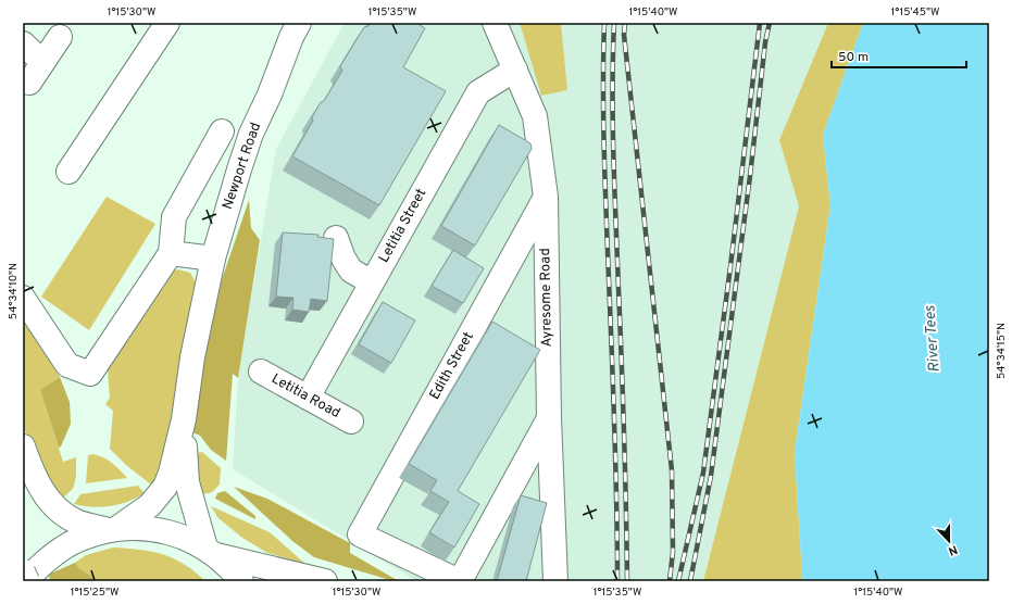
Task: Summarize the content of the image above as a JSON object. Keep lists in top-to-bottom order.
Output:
{
  "streets": {
    "main road": [
      "Newport Road",
      "Letitia Street",
      "Ayresome Road",
      "Edith Street",
      "Letitia Road"
    ]
  },
  "crossings": [
    ["Letitia Street", "Ayresome Road"],
    ["Letitia Street", "Letitia Road"],
    ["Ayresome Road", "Edith Street"]
  ],
  "water": ["River Tees"],
  "scale_bar": "50 m",
  "north": "bottom",
  "coordinates": [
    "1°15'30\"W",
    "1°15'35\"W",
    "1°15'40\"W",
    "1°15'45\"W",
    "54°34'10\"N",
    "54°34'15\"N",
    "1°15'25\"W"
  ]
}
